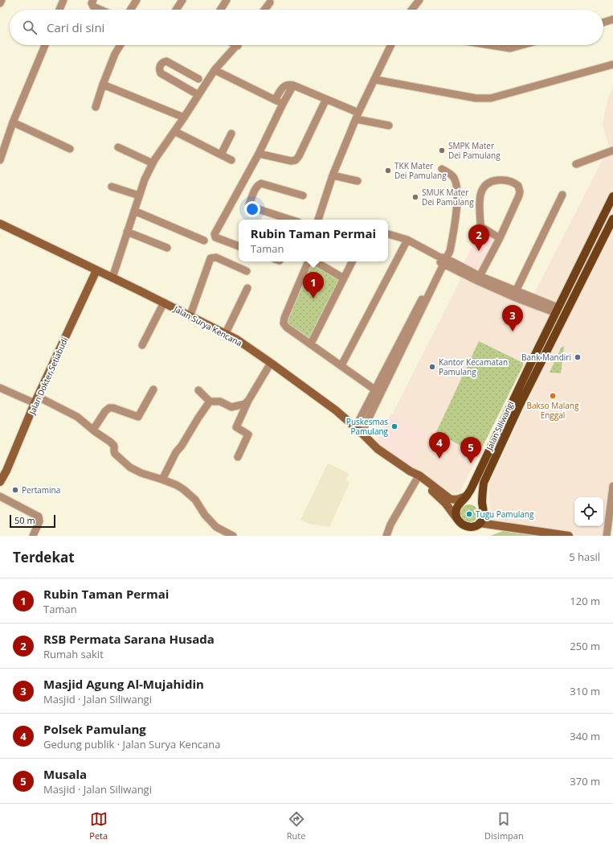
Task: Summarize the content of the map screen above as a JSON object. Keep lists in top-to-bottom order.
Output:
{
  "streets": {
    "main road": ["Jalan Surya Kencana", "Jalan Dokter Setiabudi", "Jalan Siliwangi"]
  },
  "crossings": [
    ["Jalan Surya Kencana", "Jalan Dokter Setiabudi"],
    ["Jalan Surya Kencana", "Jalan Siliwangi"]
  ],
  "places": [
    "SMPK Mater Dei Pamulang",
    "TKK Mater Dei Pamulang",
    "SMUK Mater Dei Pamulang",
    "Bank Mandiri",
    "Kantor Kecamatan Pamulang",
    "Bakso Malang Enggal",
    "Puskesmas Pamulang",
    "Pertamina",
    "Tugu Pamulang"
  ],
  "scale_bar": "50 m",
  "page": {
    "search": "Cari di sini",
    "popup": ["Rubin Taman Permai", "Taman"],
    "pins": [
      "2",
      "1",
      "3",
      "4",
      "5"
    ],
    "scale": "50 m",
    "heading": ["Terdekat", "5 hasil"],
    "list": [
      {
        "mark": "1",
        "name": "Rubin Taman Permai",
        "note": "Taman",
        "value": "120 m"
      },
      {
        "mark": "2",
        "name": "RSB Permata Sarana Husada",
        "note": "Rumah sakit",
        "value": "250 m"
      },
      {
        "mark": "3",
        "name": "Masjid Agung Al-Mujahidin",
        "note": "Masjid · Jalan Siliwangi",
        "value": "310 m"
      },
      {
        "mark": "4",
        "name": "Polsek Pamulang",
        "note": "Gedung publik · Jalan Surya Kencana",
        "value": "340 m"
      },
      {
        "mark": "5",
        "name": "Musala",
        "note": "Masjid · Jalan Siliwangi",
        "value": "370 m"
      }
    ],
    "nav": ["Peta", "Rute", "Disimpan"]
  }
}
